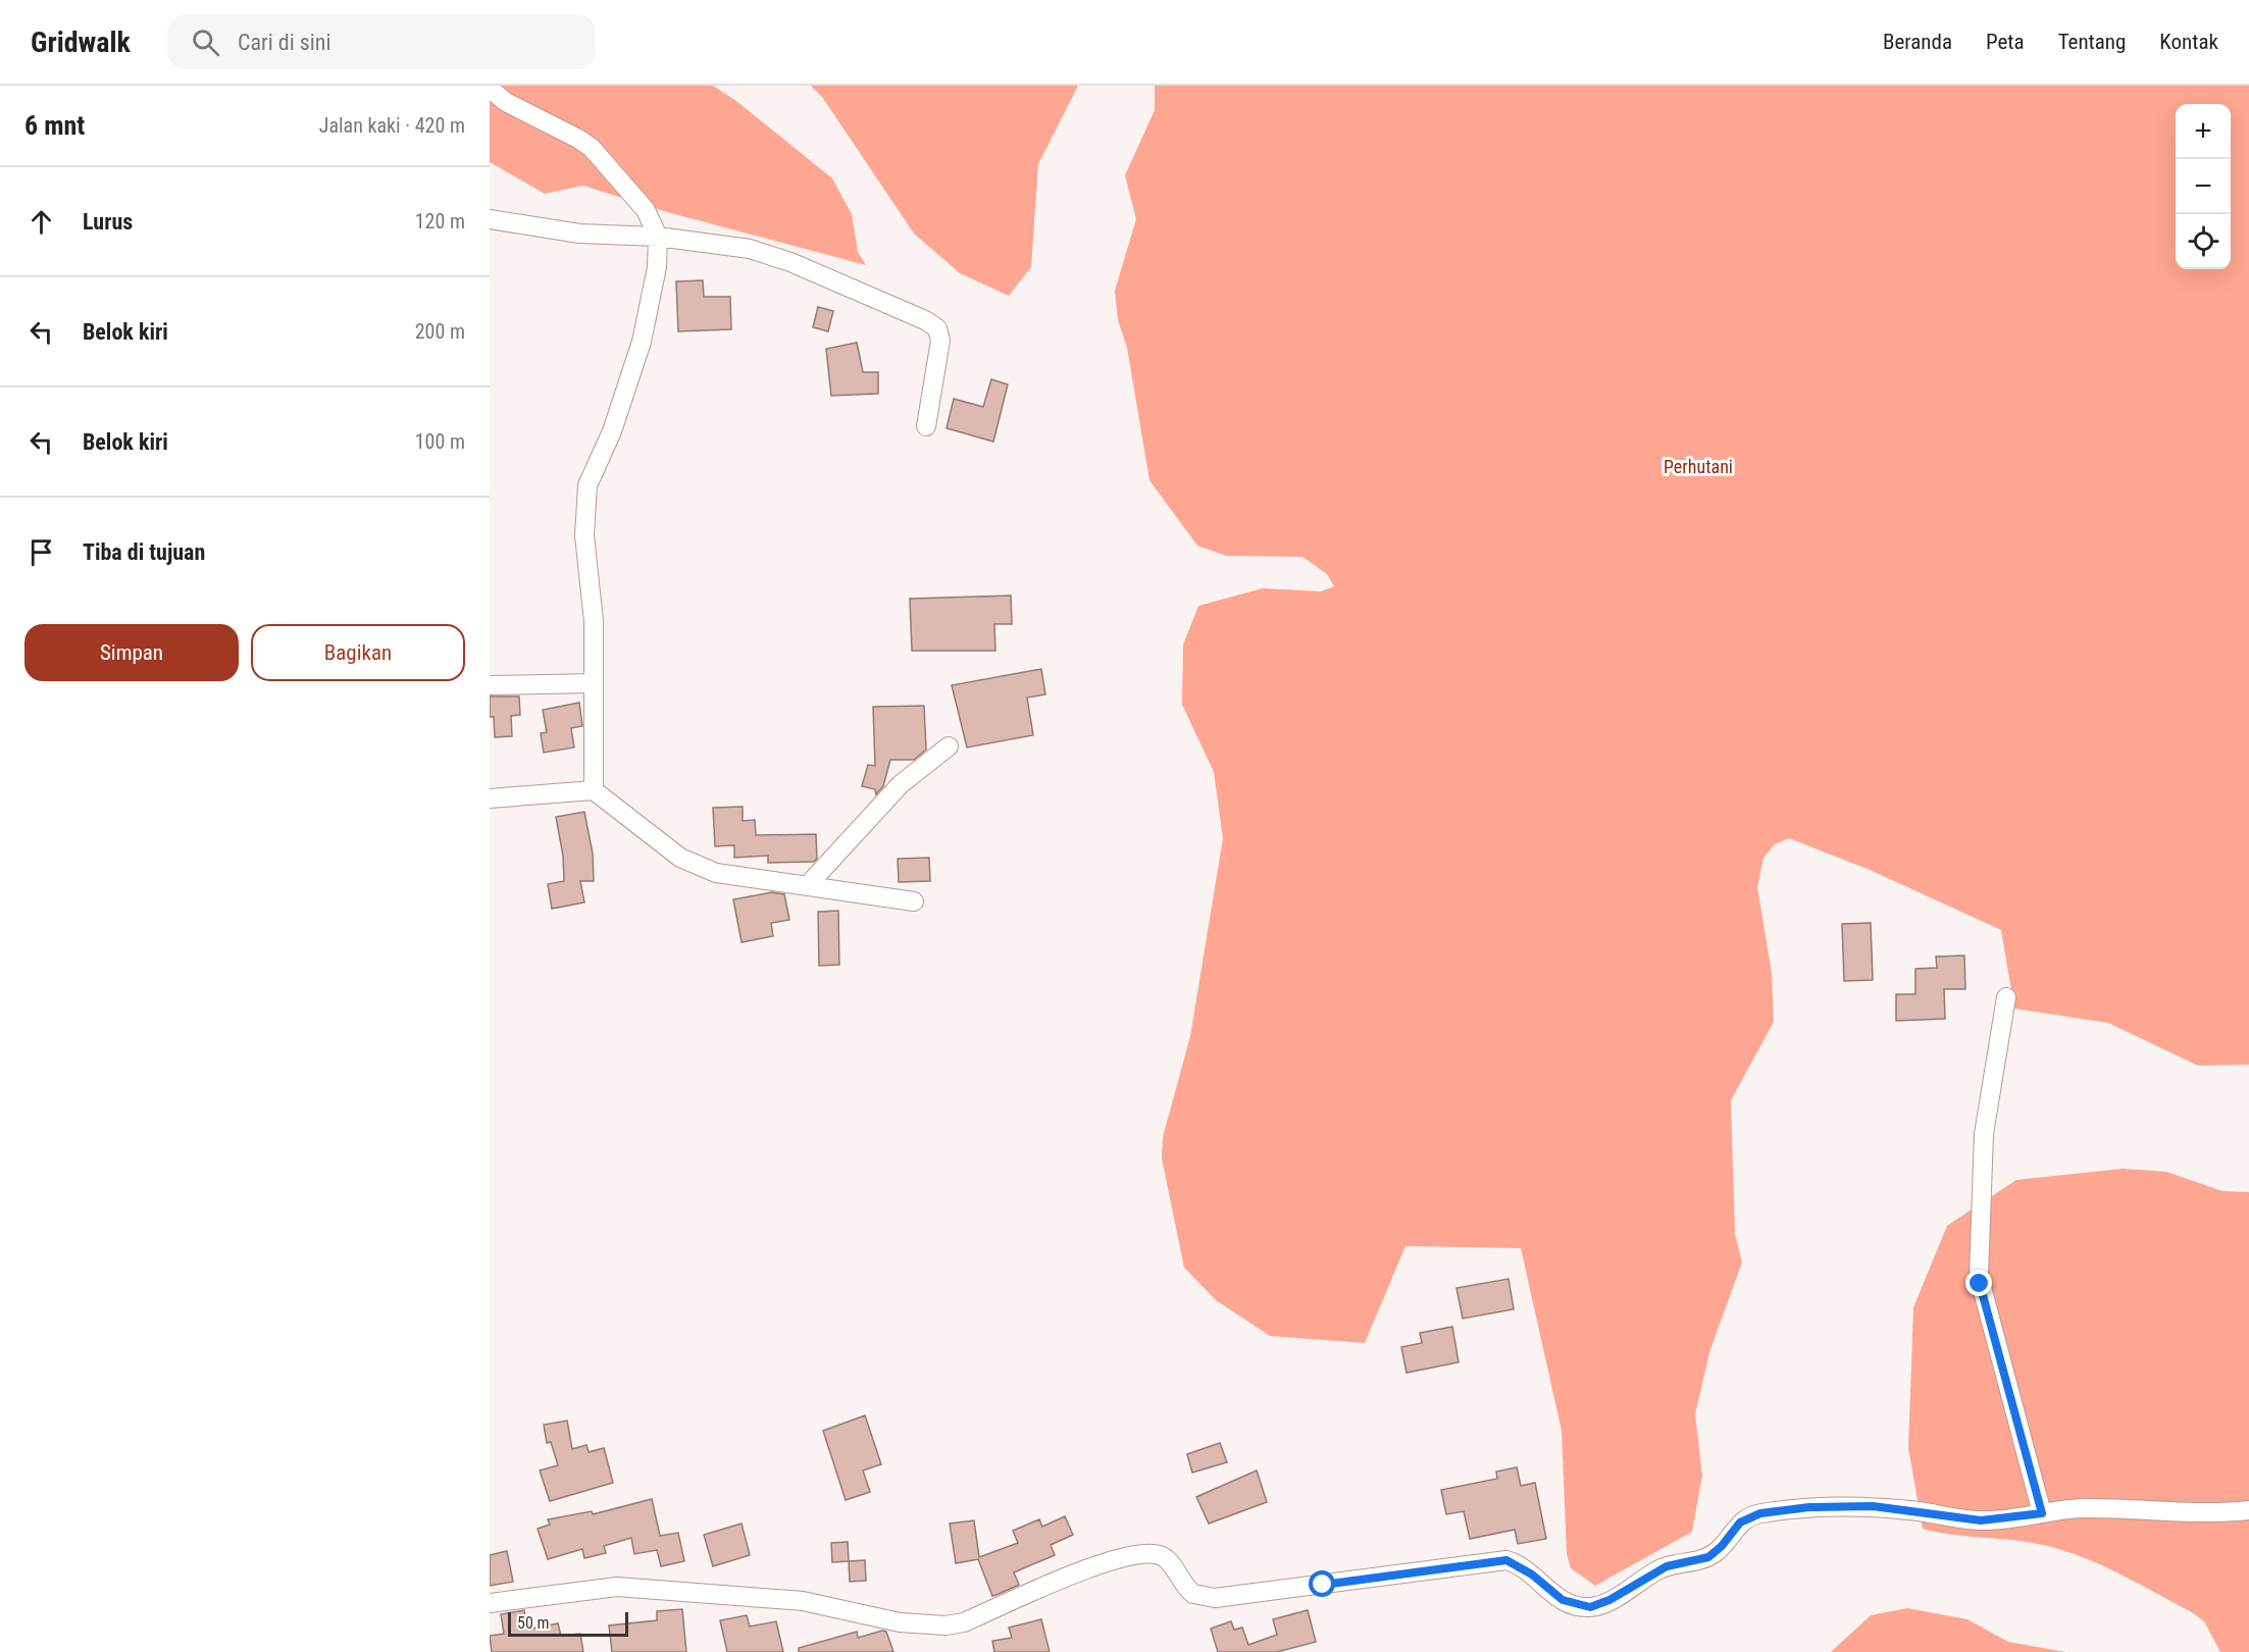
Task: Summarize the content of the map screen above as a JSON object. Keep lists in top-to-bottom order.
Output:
{
  "parks": ["Perhutani"],
  "scale_bar": "50 m",
  "page": {
    "header": "Gridwalk",
    "search": "Cari di sini",
    "nav": [
      "Beranda",
      "Peta",
      "Tentang",
      "Kontak"
    ],
    "heading": ["6 mnt", "Jalan kaki · 420 m"],
    "map_buttons": ["+", "−"],
    "list": [
      ["Lurus", "120 m"],
      ["Belok kiri", "200 m"],
      ["Belok kiri", "100 m"],
      "Tiba di tujuan"
    ],
    "buttons": ["Simpan", "Bagikan"],
    "scale": "50 m"
  }
}
